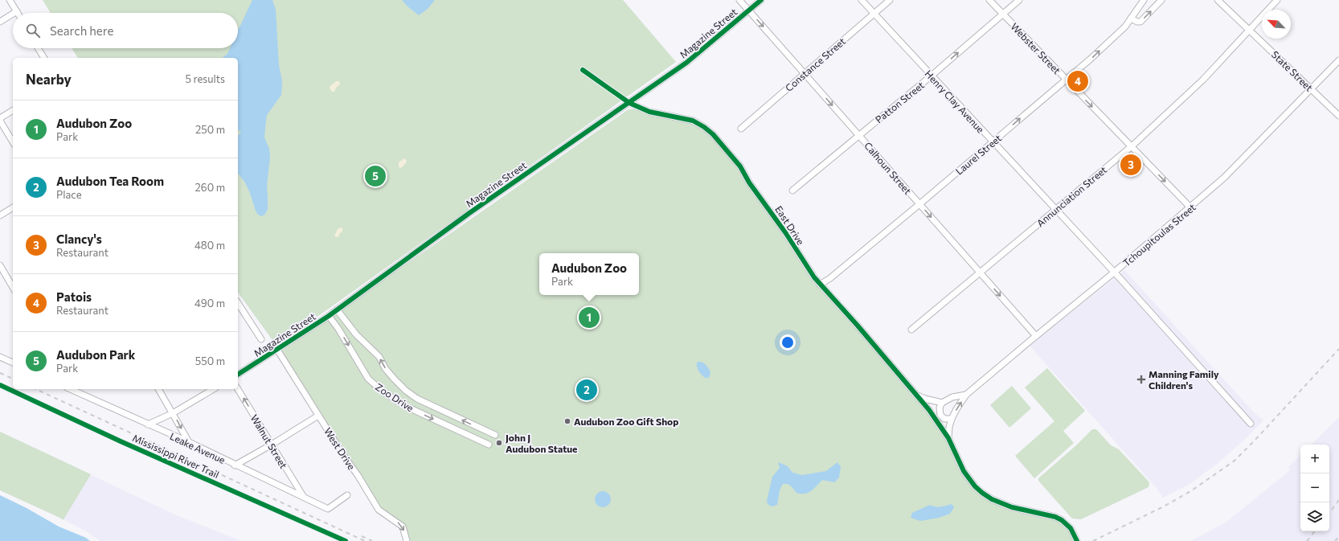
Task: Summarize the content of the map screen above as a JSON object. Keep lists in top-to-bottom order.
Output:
{
  "streets": {
    "street": [
      "Magazine Street",
      "Webster Street",
      "Constance Street",
      "State Street",
      "Henry Clay Avenue",
      "Patton Street",
      "Laurel Street",
      "Calhoun Street",
      "Annunciation Street",
      "East Drive",
      "Tchoupitoulas Street",
      "Zoo Drive",
      "Walnut Street",
      "Leake Avenue",
      "West Drive"
    ],
    "cycle path": ["Mississippi River Trail"]
  },
  "crossings": [
    ["Magazine Street", "Calhoun Street"],
    ["Magazine Street", "East Drive"],
    ["Magazine Street", "Zoo Drive"],
    ["Magazine Street", "West Drive"],
    ["Webster Street", "Patton Street"],
    ["Webster Street", "Laurel Street"],
    ["Webster Street", "Annunciation Street"],
    ["Webster Street", "Tchoupitoulas Street"],
    ["Constance Street", "Henry Clay Avenue"],
    ["Constance Street", "Calhoun Street"],
    ["State Street", "Annunciation Street"],
    ["State Street", "Tchoupitoulas Street"],
    ["Henry Clay Avenue", "Patton Street"],
    ["Henry Clay Avenue", "Laurel Street"],
    ["Henry Clay Avenue", "Annunciation Street"],
    ["Henry Clay Avenue", "Tchoupitoulas Street"],
    ["Patton Street", "Calhoun Street"],
    ["Laurel Street", "Calhoun Street"],
    ["Laurel Street", "East Drive"],
    ["Calhoun Street", "Annunciation Street"],
    ["Calhoun Street", "Tchoupitoulas Street"],
    ["East Drive", "Tchoupitoulas Street"],
    ["Walnut Street", "Leake Avenue"]
  ],
  "one_way": [
    "Webster Street",
    "Laurel Street",
    "Calhoun Street",
    "Walnut Street",
    "West Drive"
  ],
  "places": {
    "health": ["Manning Family Children's"],
    "other": ["Audubon Zoo Gift Shop", "John J Audubon Statue"]
  },
  "north": "top left",
  "page": {
    "search": "Search here",
    "heading": ["Nearby", "5 results"],
    "pins": [
      "4",
      "3",
      "5",
      "1",
      "2"
    ],
    "list": [
      {
        "mark": "1",
        "name": "Audubon Zoo",
        "note": "Park",
        "value": "250 m"
      },
      {
        "mark": "2",
        "name": "Audubon Tea Room",
        "note": "Place",
        "value": "260 m"
      },
      {
        "mark": "3",
        "name": "Clancy's",
        "note": "Restaurant",
        "value": "480 m"
      },
      {
        "mark": "4",
        "name": "Patois",
        "note": "Restaurant",
        "value": "490 m"
      },
      {
        "mark": "5",
        "name": "Audubon Park",
        "note": "Park",
        "value": "550 m"
      }
    ],
    "popup": ["Audubon Zoo", "Park"],
    "map_buttons": ["+", "−"]
  }
}
